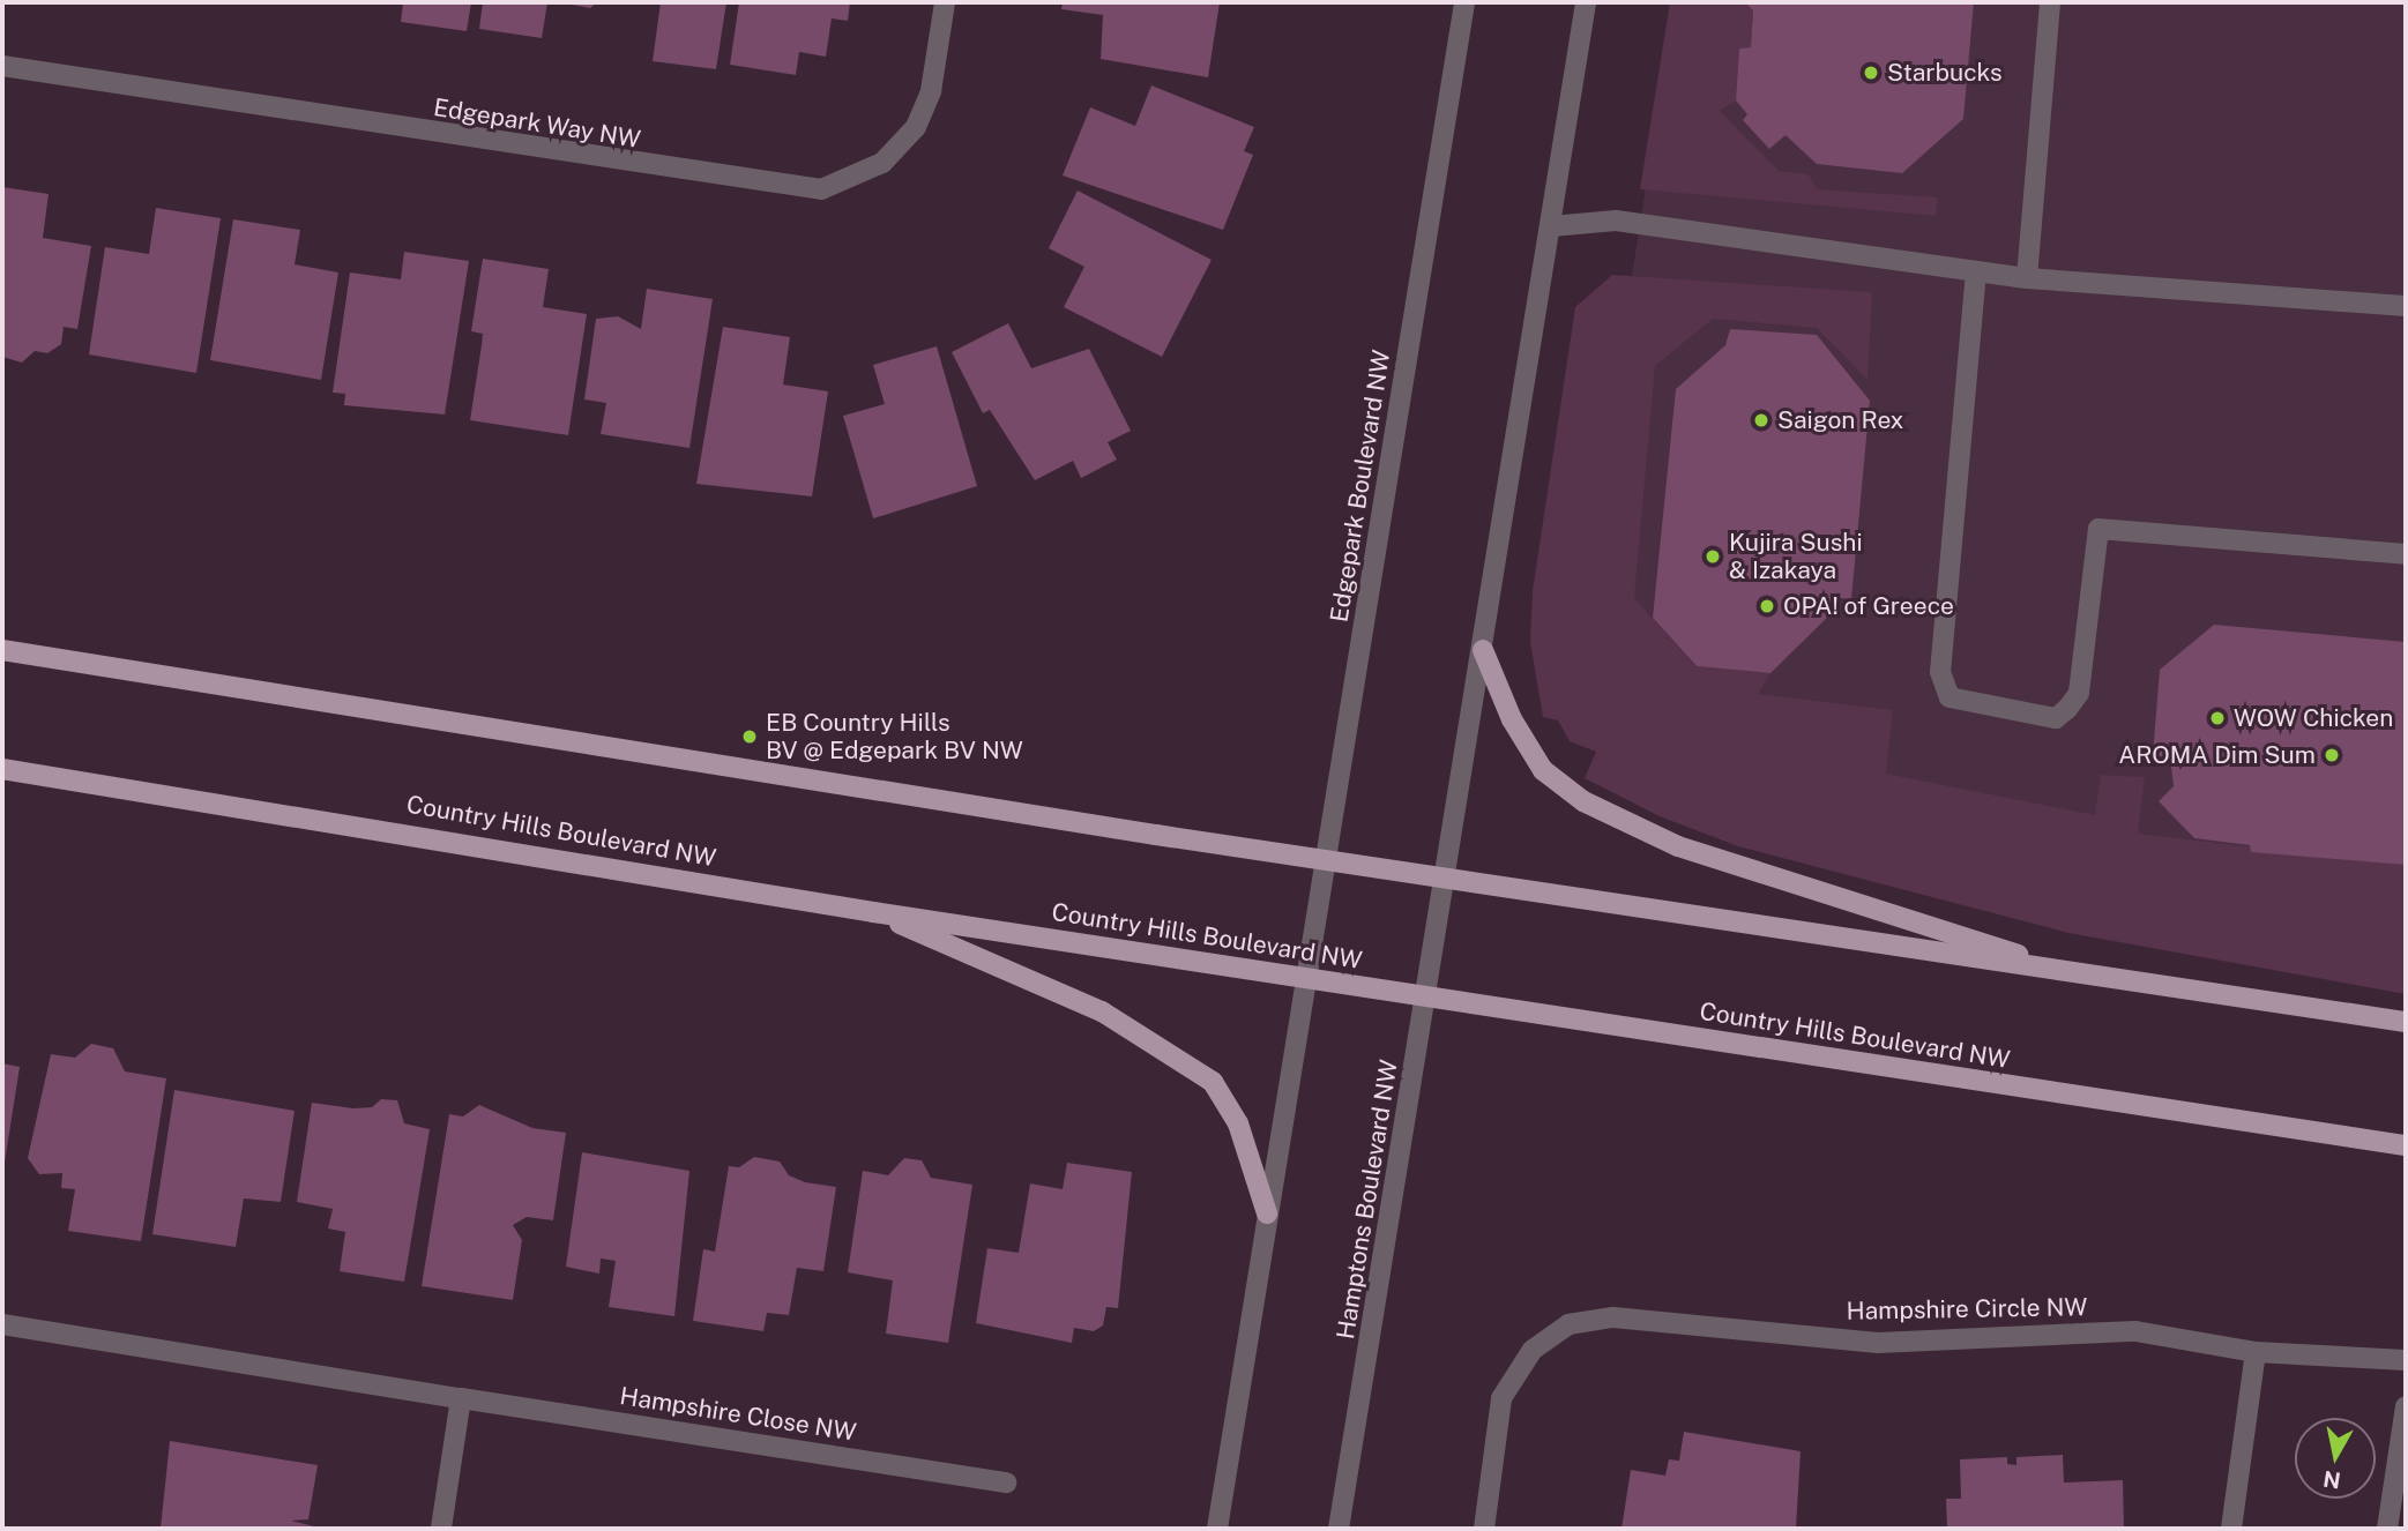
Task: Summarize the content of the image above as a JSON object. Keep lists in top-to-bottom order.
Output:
{
  "streets": {
    "main road": ["Country Hills Boulevard NW"],
    "street": [
      "Edgepark Way NW",
      "Edgepark Boulevard NW",
      "Hamptons Boulevard NW",
      "Hampshire Circle NW",
      "Hampshire Close NW"
    ]
  },
  "crossings": [
    ["Edgepark Boulevard NW", "Country Hills Boulevard NW"],
    ["Country Hills Boulevard NW", "Hamptons Boulevard NW"]
  ],
  "places": [
    "Starbucks",
    "Saigon Rex",
    "Kujira Sushi & Izakaya",
    "OPA! of Greece",
    "WOW Chicken",
    "EB Country Hills BV @ Edgepark BV NW",
    "AROMA Dim Sum"
  ],
  "north": "bottom"
}
